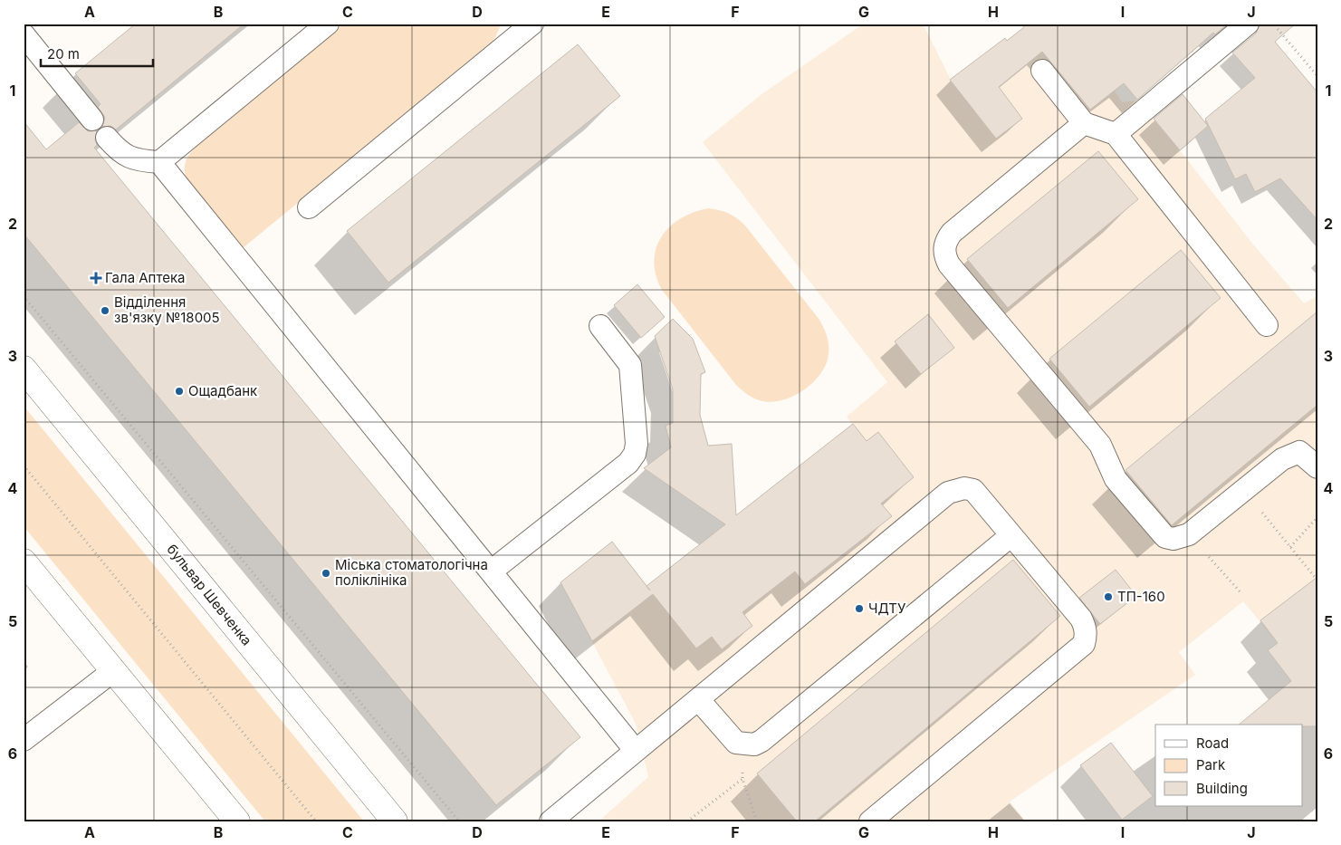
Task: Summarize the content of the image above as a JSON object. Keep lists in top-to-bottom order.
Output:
{
  "streets": {
    "main road": ["бульвар Шевченка"]
  },
  "places": {
    "health": ["Гала Аптека"],
    "other": [
      "Відділення зв'язку №18005",
      "Ощадбанк",
      "Міська стоматологічна поліклініка",
      "ТП-160",
      "ЧДТУ"
    ]
  },
  "legend": ["Road", "Park", "Building"],
  "scale_bar": "20 m",
  "grid": {
    "columns": [
      "A",
      "B",
      "C",
      "D",
      "E",
      "F",
      "G",
      "H",
      "I",
      "J"
    ],
    "rows": [
      "1",
      "2",
      "3",
      "4",
      "5",
      "6"
    ]
  }
}
